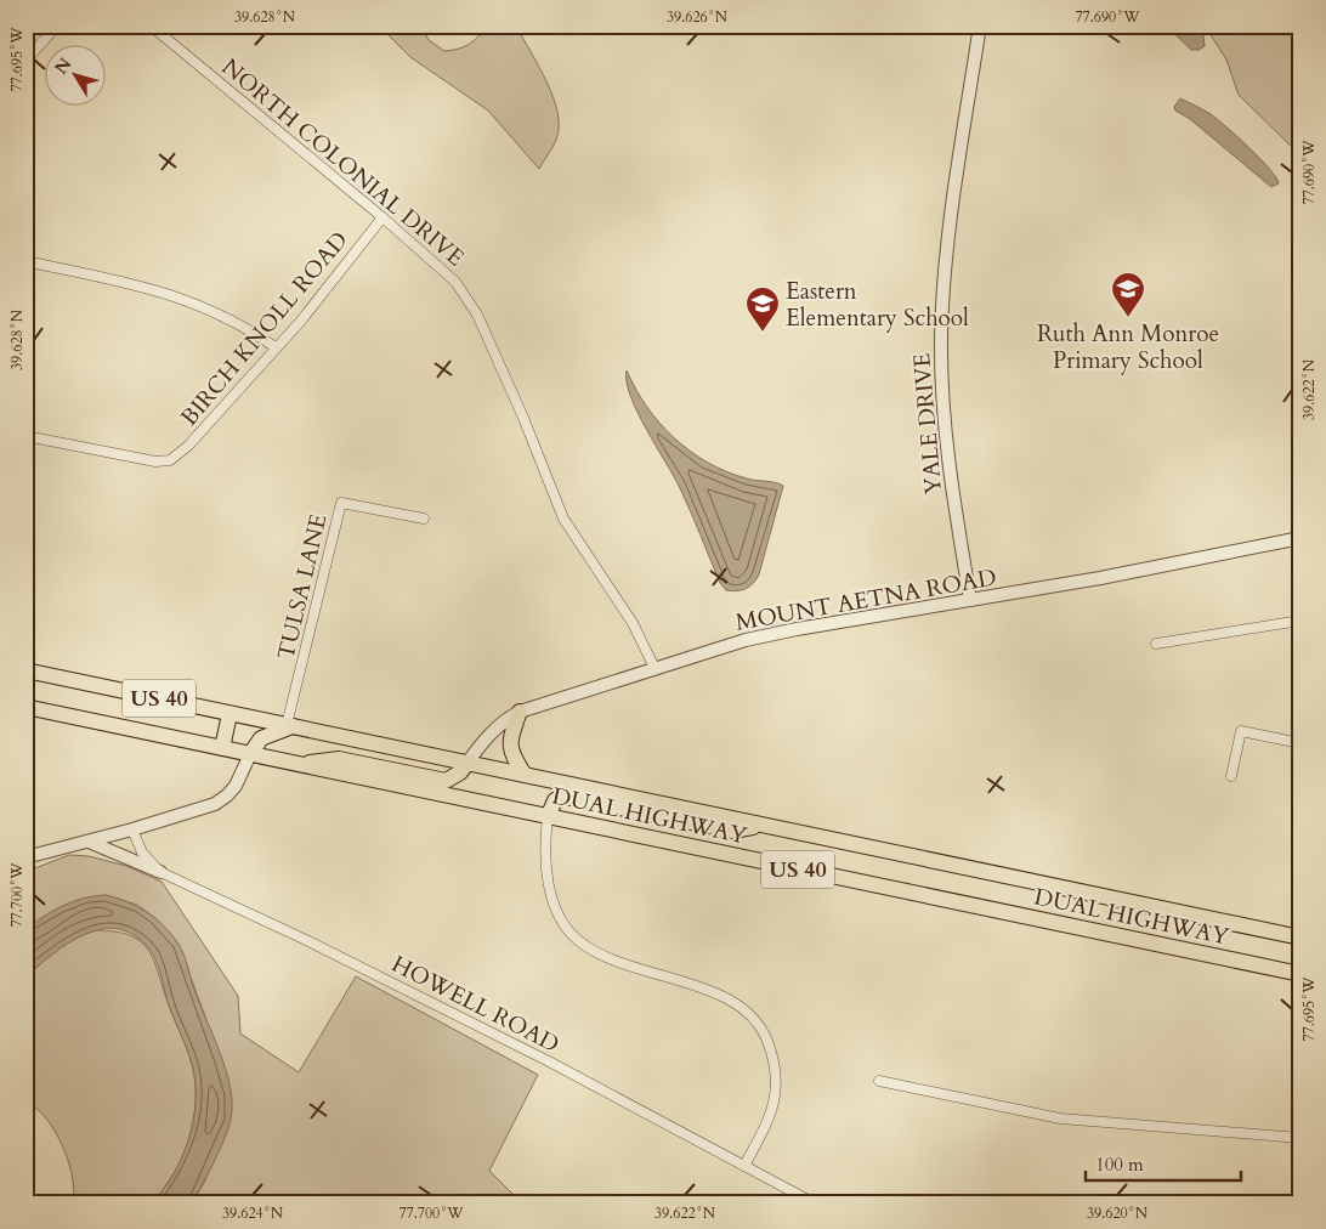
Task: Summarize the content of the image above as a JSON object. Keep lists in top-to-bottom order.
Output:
{
  "streets": {
    "main road": ["US 40", "DUAL HIGHWAY"],
    "street": [
      "NORTH COLONIAL DRIVE",
      "BIRCH KNOLL ROAD",
      "YALE DRIVE",
      "TULSA LANE",
      "MOUNT AETNA ROAD",
      "HOWELL ROAD"
    ]
  },
  "crossings": [
    ["NORTH COLONIAL DRIVE", "BIRCH KNOLL ROAD"],
    ["NORTH COLONIAL DRIVE", "MOUNT AETNA ROAD"],
    ["YALE DRIVE", "MOUNT AETNA ROAD"],
    ["TULSA LANE", "DUAL HIGHWAY"],
    ["MOUNT AETNA ROAD", "DUAL HIGHWAY"]
  ],
  "places": {
    "school or university": ["Ruth Ann Monroe Primary School", "Eastern Elementary School"]
  },
  "scale_bar": "100 m",
  "north": "top left",
  "coordinates": [
    "39.628°N",
    "39.626°N",
    "77.690°W",
    "77.695°W",
    "39.622°N",
    "77.700°W",
    "39.624°N",
    "39.620°N"
  ]
}
